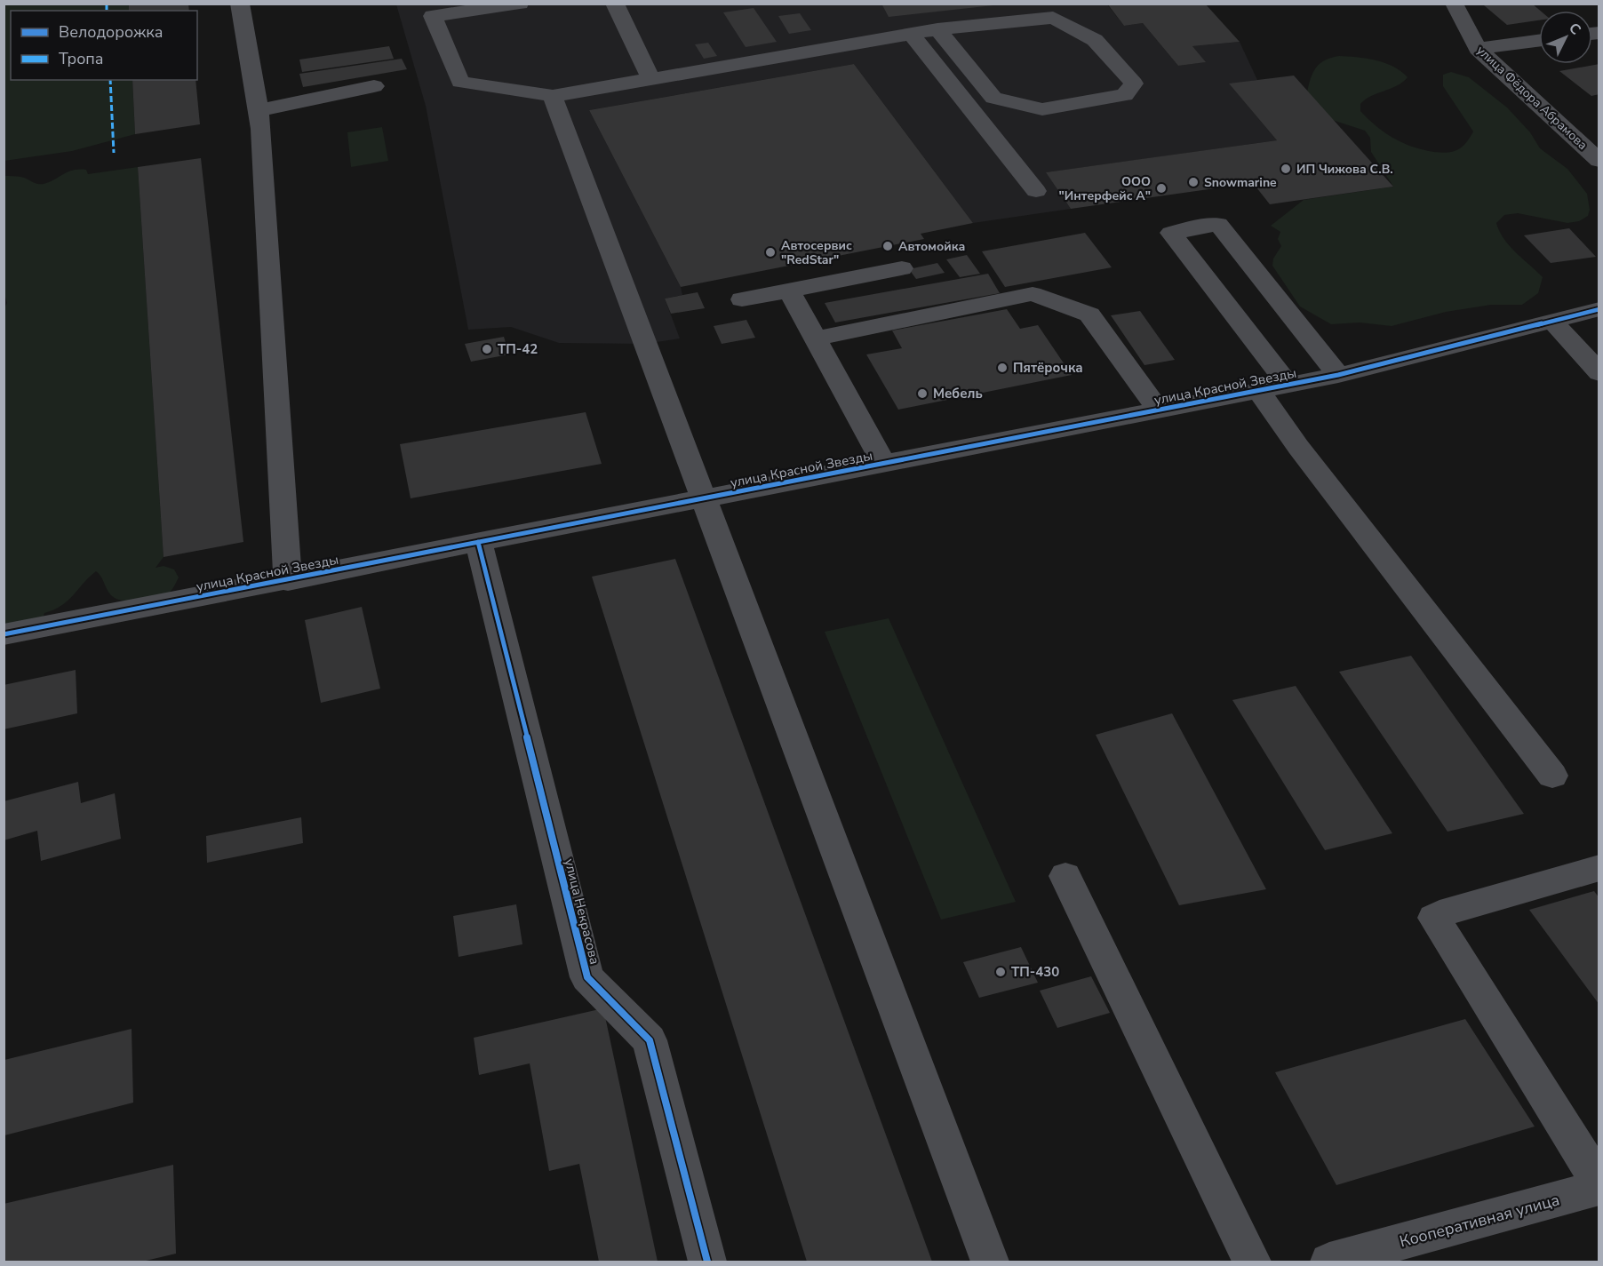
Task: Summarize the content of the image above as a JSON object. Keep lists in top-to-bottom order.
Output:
{
  "streets": {
    "street": [
      "улица Фёдора Абрамова",
      "улица Красной Звезды",
      "улица Некрасова",
      "Кооперативная улица"
    ]
  },
  "crossings": [
    ["улица Красной Звезды", "улица Некрасова"]
  ],
  "places": [
    "ИП Чижова С.В.",
    "Snowmarine",
    "ООО \"Интерфейс А\"",
    "Автомойка",
    "Автосервис \"RedStar\"",
    "ТП-42",
    "Пятёрочка",
    "Мебель",
    "ТП-430"
  ],
  "legend": ["Велодорожка", "Тропа"],
  "north": "top right"
}
